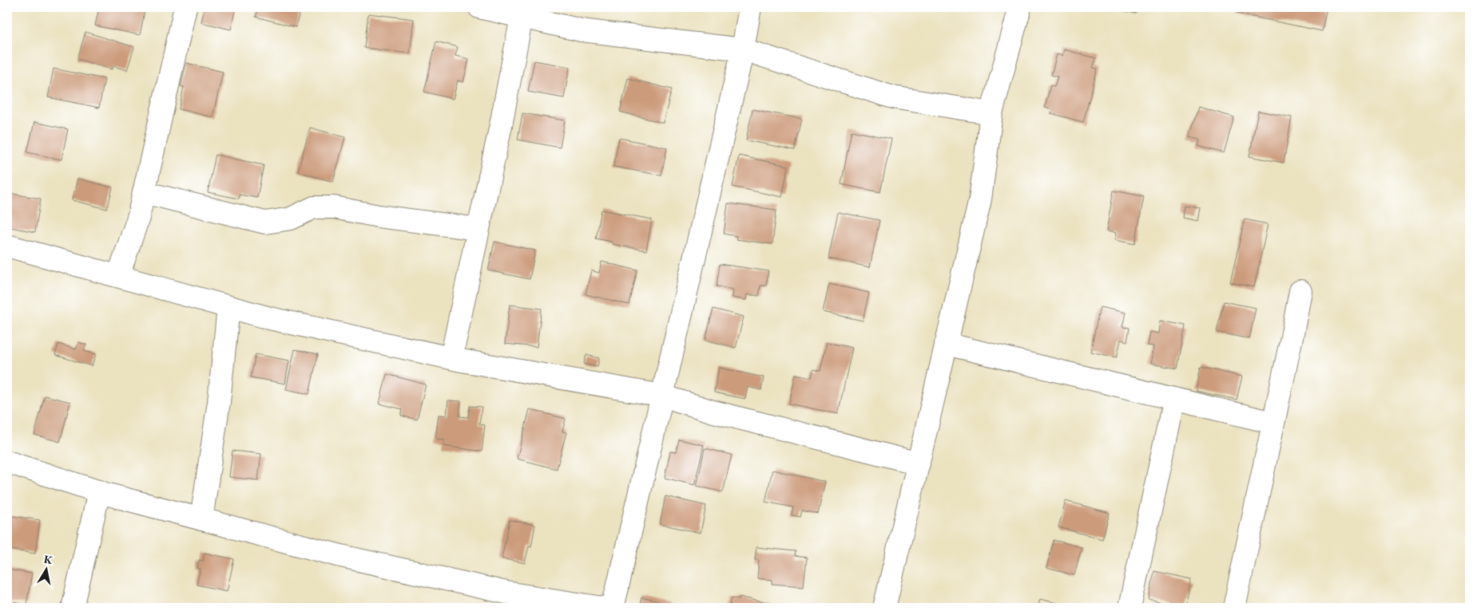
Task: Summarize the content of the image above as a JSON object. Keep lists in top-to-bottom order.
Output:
{
  "north": "top"
}
